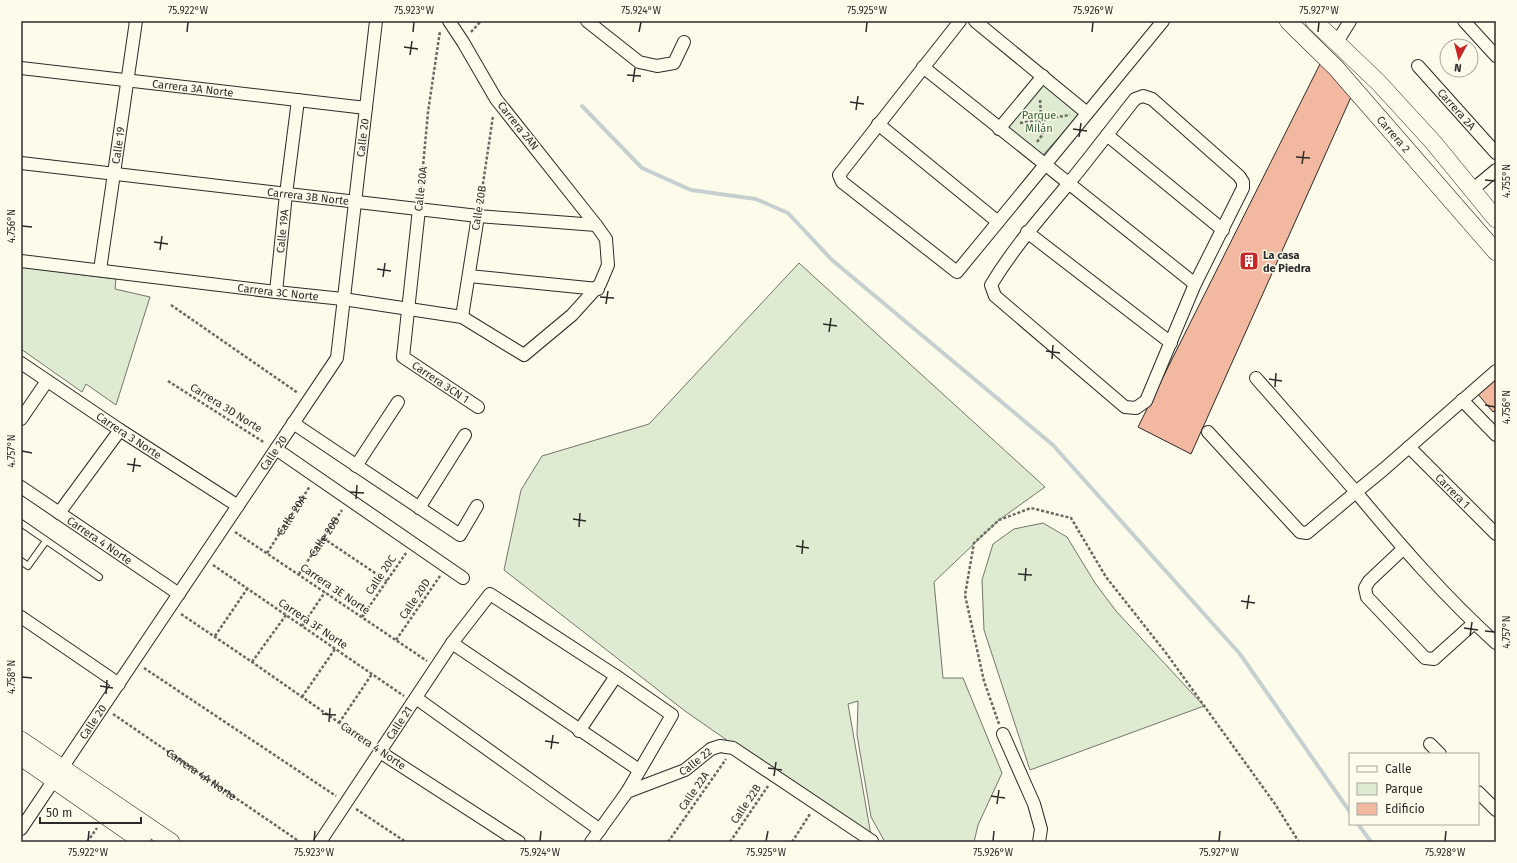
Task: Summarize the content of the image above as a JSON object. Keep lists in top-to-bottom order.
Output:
{
  "streets": {
    "main road": ["Carrera 2"],
    "street": [
      "Carrera 3A Norte",
      "Carrera 2A",
      "Carrera 2AN",
      "Calle 20",
      "Calle 19",
      "Calle 20A",
      "Carrera 3B Norte",
      "Calle 20B",
      "Calle 19A",
      "Carrera 3C Norte",
      "Carrera 3CN 1",
      "Carrera 3 Norte",
      "Carrera 1",
      "Carrera 4 Norte",
      "Calle 21",
      "Calle 22"
    ],
    "path": [
      "Carrera 3D Norte",
      "Calle 20C",
      "Carrera 3E Norte",
      "Calle 20D",
      "Carrera 3F Norte",
      "Carrera 4A Norte",
      "Calle 22A",
      "Calle 22B"
    ]
  },
  "crossings": [
    ["Carrera 3A Norte", "Calle 20"],
    ["Carrera 3A Norte", "Calle 19"],
    ["Carrera 3A Norte", "Calle 19A"],
    ["Carrera 2AN", "Calle 20A"],
    ["Carrera 2AN", "Carrera 3B Norte"],
    ["Carrera 2AN", "Calle 20B"],
    ["Carrera 2AN", "Carrera 3C Norte"],
    ["Calle 20", "Carrera 3B Norte"],
    ["Calle 20", "Carrera 3C Norte"],
    ["Calle 20", "Carrera 3D Norte"],
    ["Calle 20", "Carrera 3 Norte"],
    ["Calle 20", "Carrera 4 Norte"],
    ["Calle 20", "Carrera 3E Norte"],
    ["Calle 20", "Carrera 3F Norte"],
    ["Calle 20", "Carrera 4A Norte"],
    ["Calle 19", "Carrera 3B Norte"],
    ["Calle 19", "Carrera 3C Norte"],
    ["Calle 20A", "Carrera 3B Norte"],
    ["Calle 20A", "Carrera 3C Norte"],
    ["Calle 20A", "Carrera 3CN 1"],
    ["Calle 20A", "Carrera 3E Norte"],
    ["Carrera 3B Norte", "Calle 20B"],
    ["Carrera 3B Norte", "Calle 19A"],
    ["Calle 20B", "Carrera 3C Norte"],
    ["Calle 20B", "Carrera 3E Norte"],
    ["Calle 19A", "Carrera 3C Norte"],
    ["Carrera 4 Norte", "Calle 21"],
    ["Calle 20C", "Carrera 3E Norte"],
    ["Carrera 3E Norte", "Calle 20D"],
    ["Carrera 3E Norte", "Calle 21"],
    ["Carrera 3F Norte", "Calle 21"],
    ["Calle 22", "Calle 22A"]
  ],
  "parks": ["Parque Milán"],
  "places": {
    "building": ["La casa de Piedra"]
  },
  "legend": ["Calle", "Parque", "Edificio"],
  "scale_bar": "50 m",
  "north": "bottom",
  "coordinates": [
    "75.922°W",
    "75.923°W",
    "75.924°W",
    "75.925°W",
    "75.926°W",
    "75.927°W",
    "4.755°N",
    "4.756°N",
    "4.757°N",
    "4.758°N",
    "75.928°W"
  ]
}
